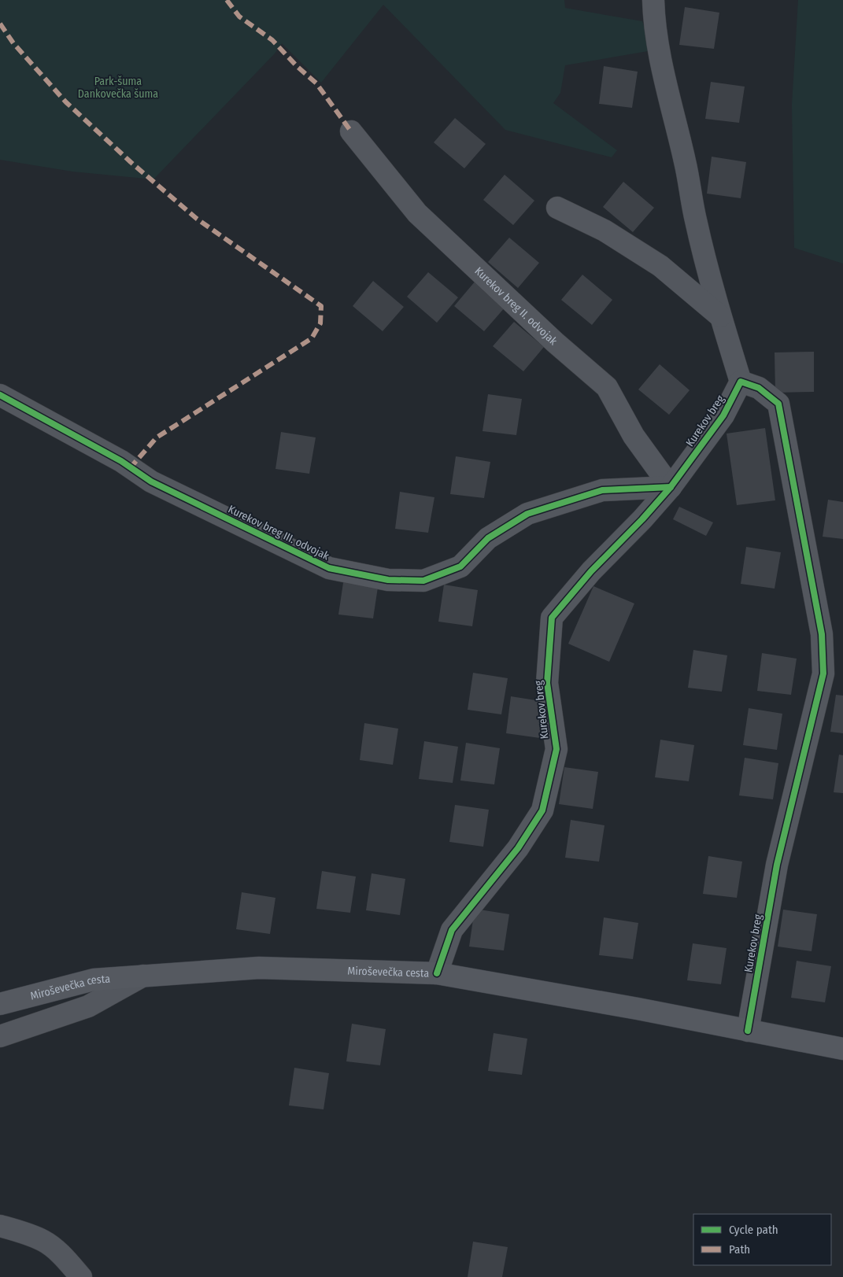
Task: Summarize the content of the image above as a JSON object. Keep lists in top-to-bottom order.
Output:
{
  "streets": {
    "main road": ["Miroševečka cesta"],
    "street": ["Kurekov breg II. odvojak", "Kurekov breg", "Kurekov breg III. odvojak"]
  },
  "crossings": [
    ["Kurekov breg II. odvojak", "Kurekov breg"],
    ["Kurekov breg II. odvojak", "Kurekov breg III. odvojak"],
    ["Kurekov breg", "Kurekov breg III. odvojak"],
    ["Kurekov breg", "Miroševečka cesta"]
  ],
  "parks": ["Park-šuma Dankovečka šuma"],
  "legend": ["Cycle path", "Path"]
}
